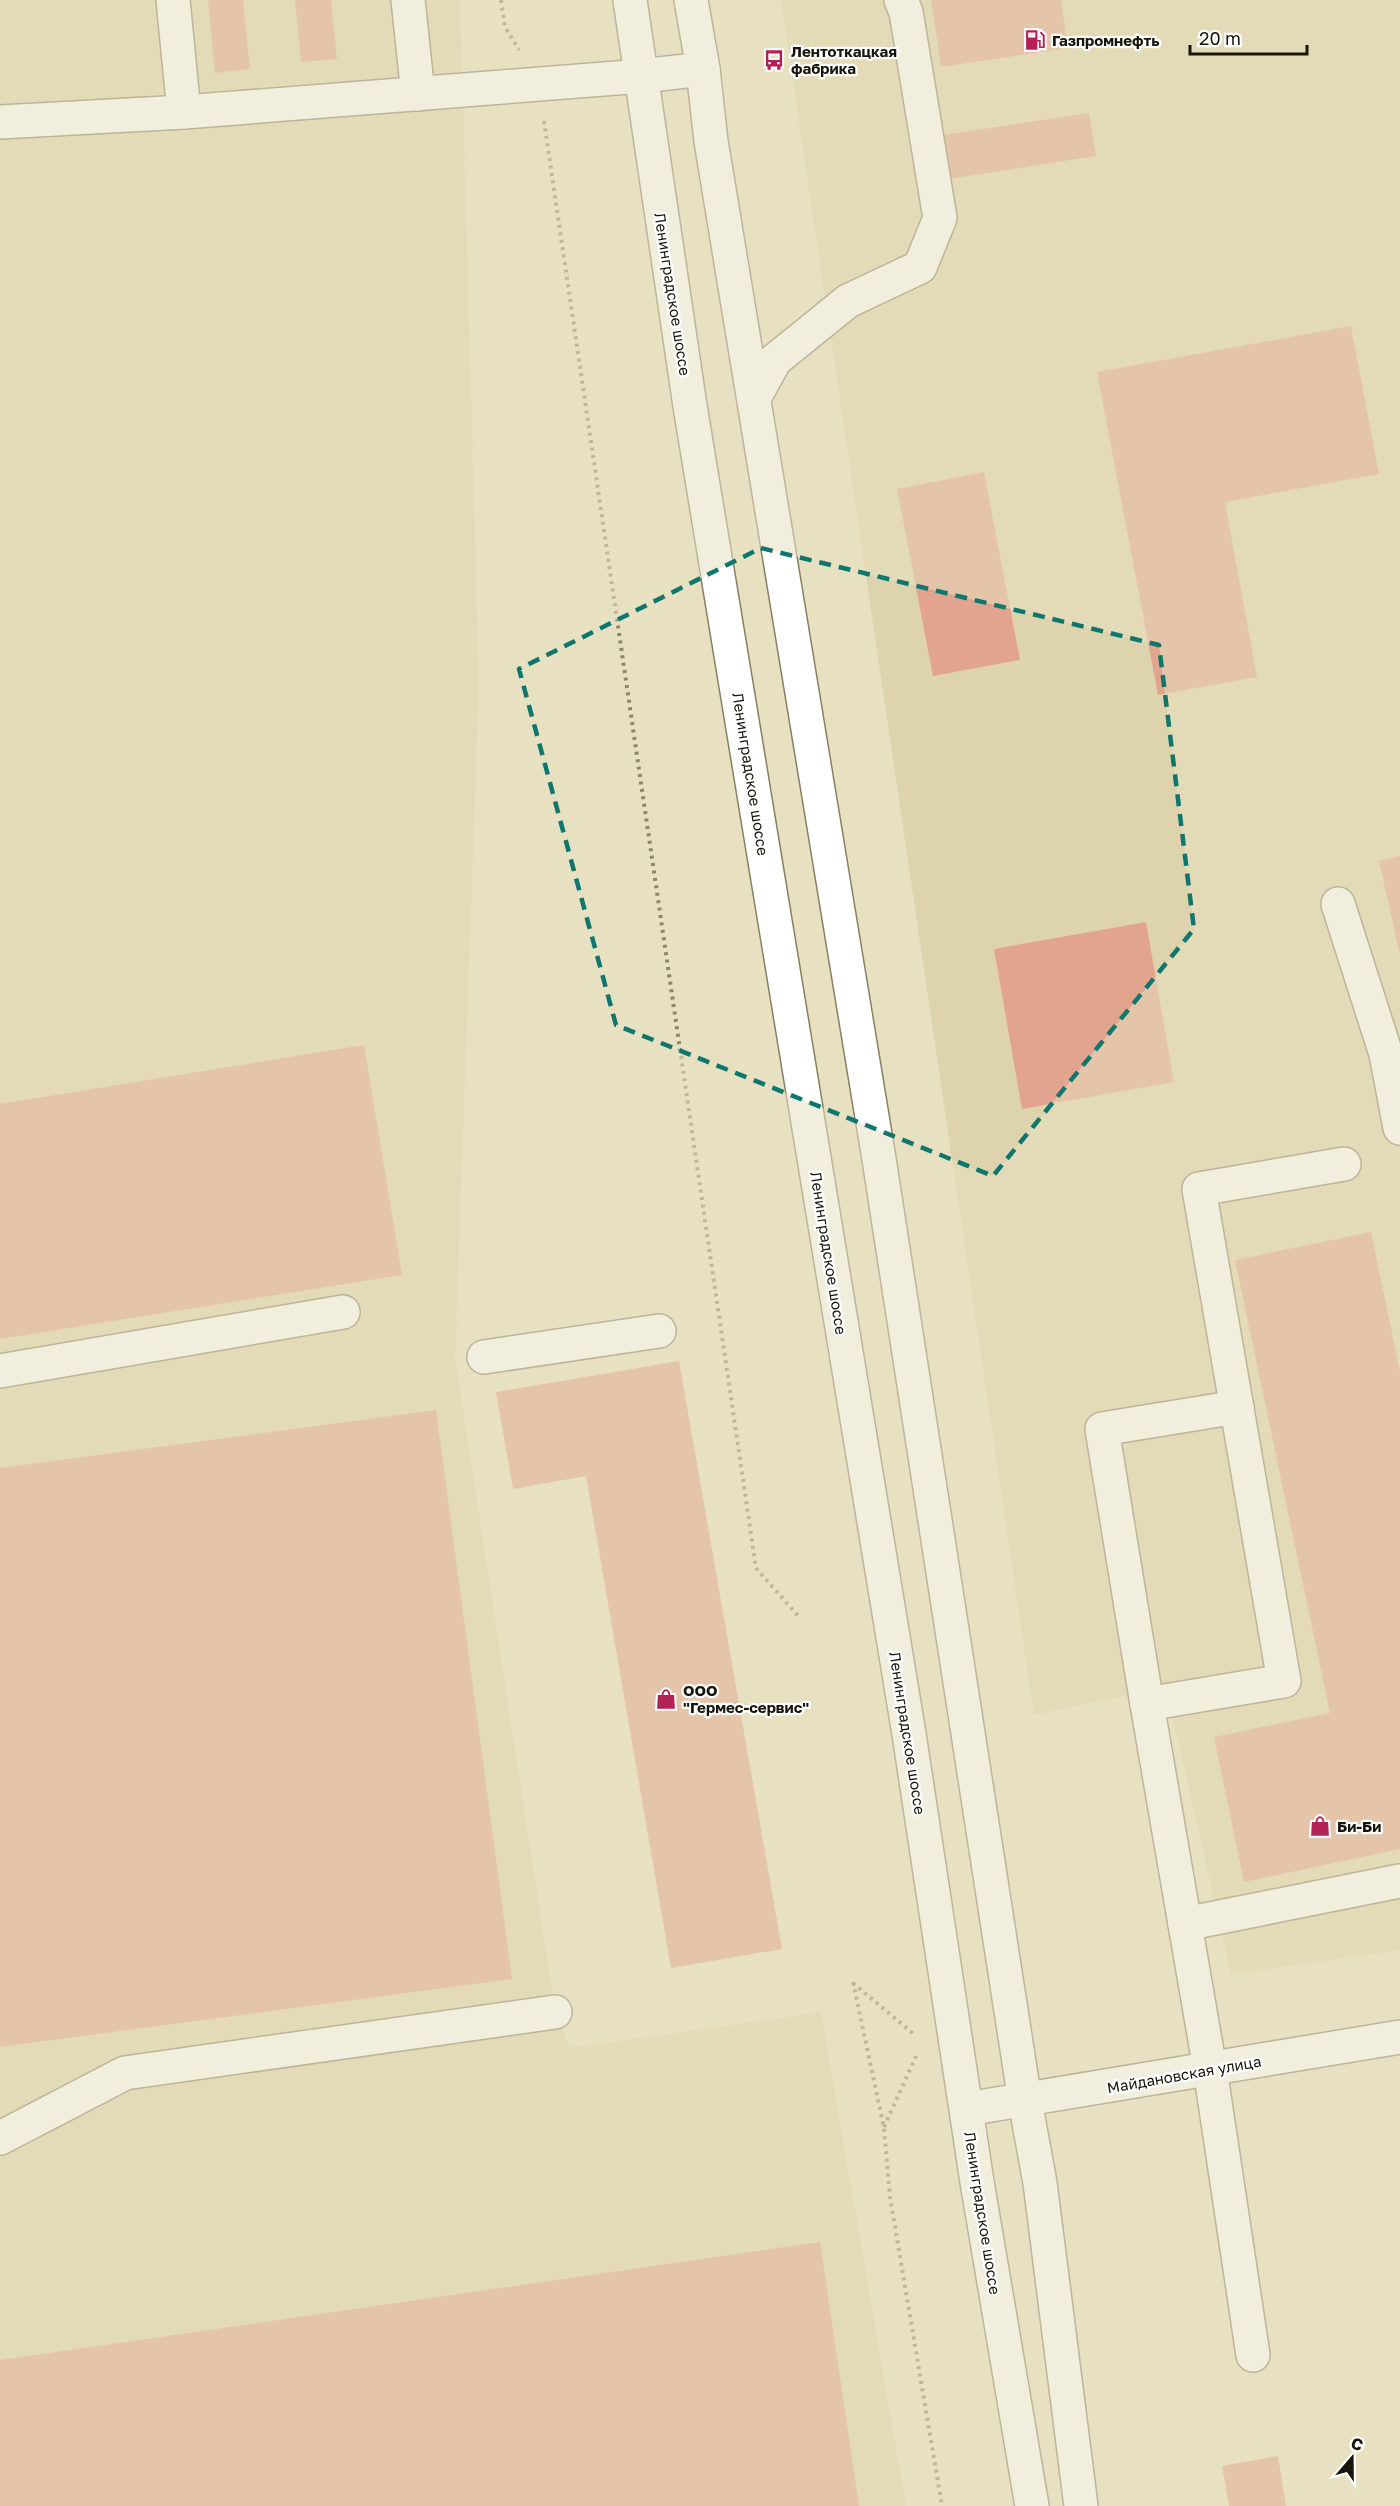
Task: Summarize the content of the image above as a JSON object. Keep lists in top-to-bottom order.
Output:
{
  "streets": {
    "main road": ["Ленинградское шоссе", "Майдановская улица"]
  },
  "crossings": [
    ["Ленинградское шоссе", "Майдановская улица"]
  ],
  "places": {
    "fuel station": ["Газпромнефть"],
    "bus stop": ["Лентоткацкая фабрика"],
    "shop": ["ООО \"Гермес-сервис\"", "Би-Би"]
  },
  "scale_bar": "20 m",
  "north": "top"
}
